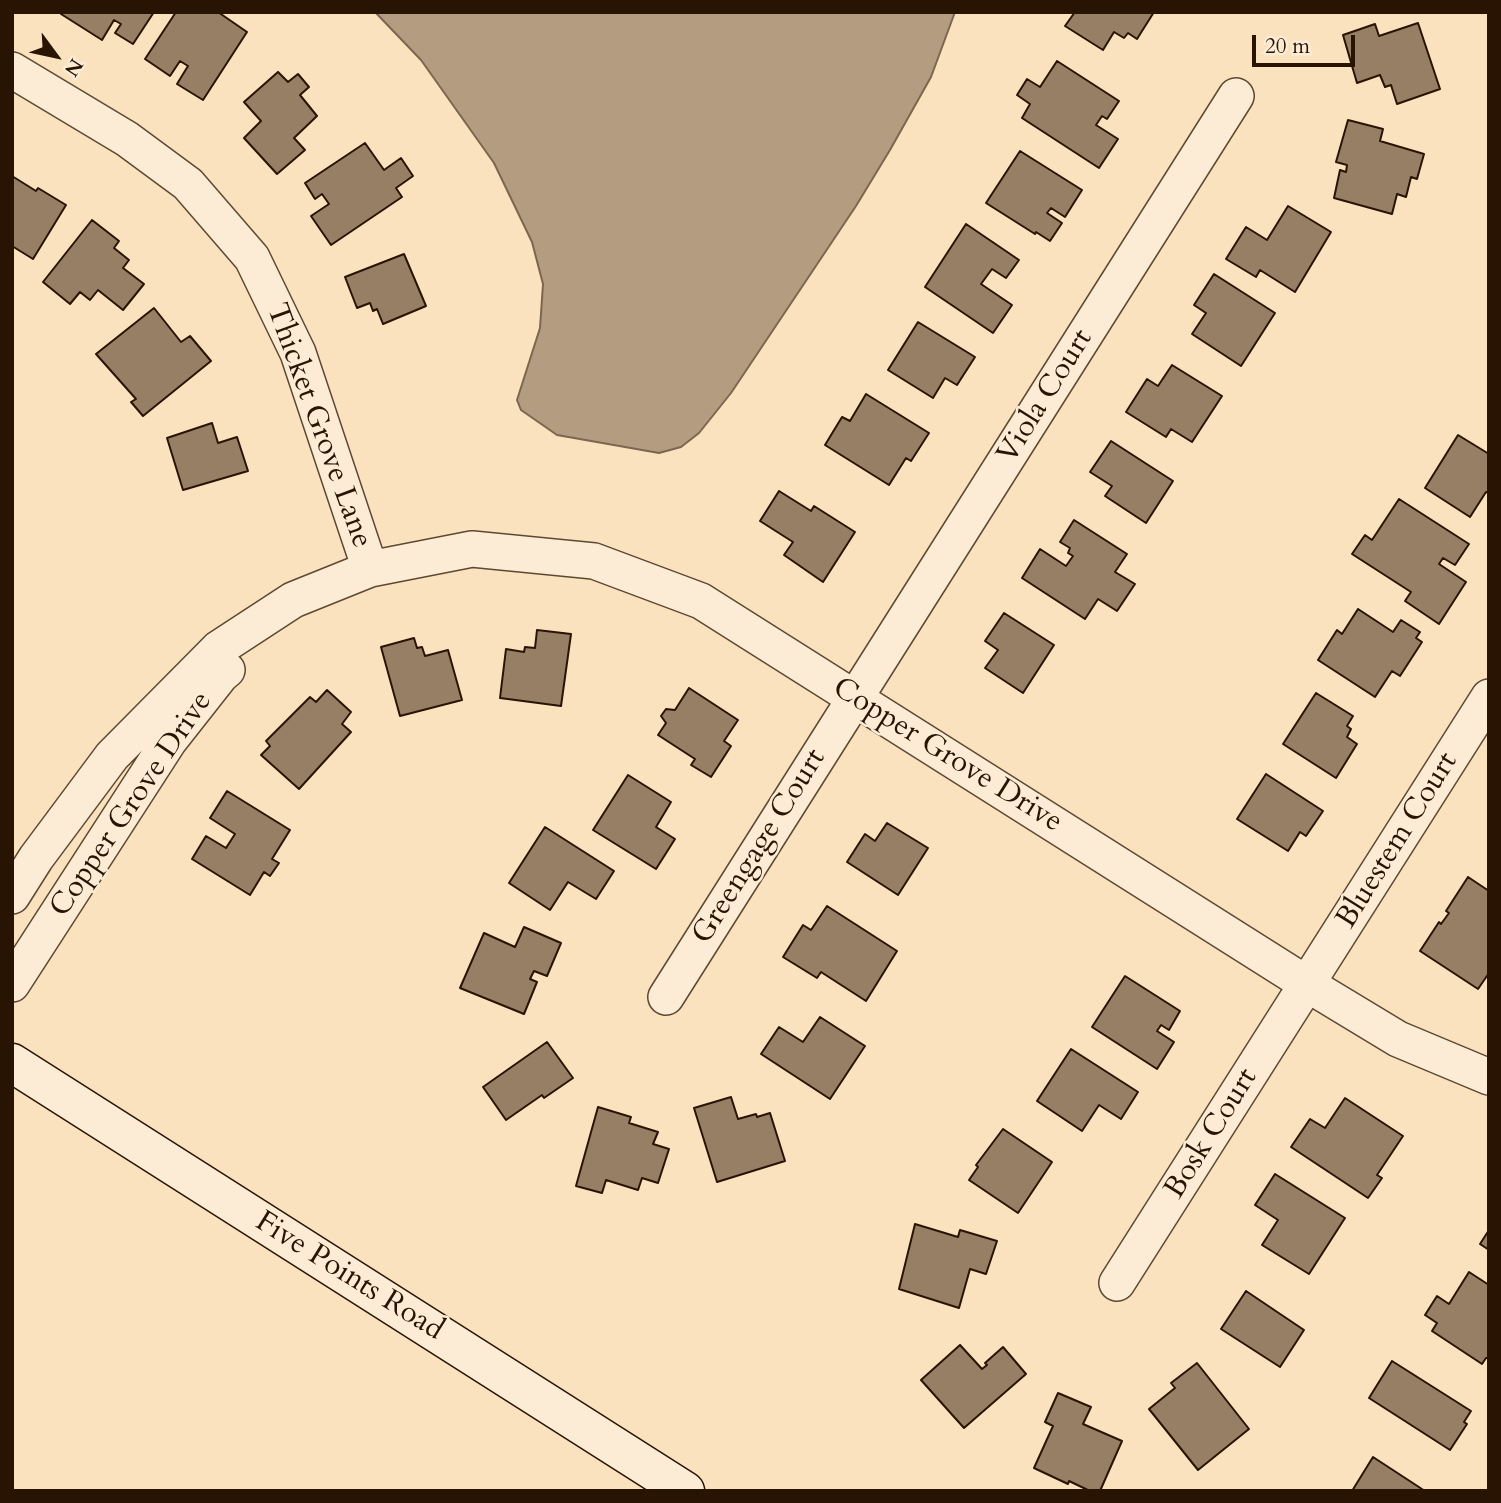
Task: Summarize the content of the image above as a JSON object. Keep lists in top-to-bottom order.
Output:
{
  "streets": {
    "street": [
      "Viola Court",
      "Thicket Grove Lane",
      "Copper Grove Drive",
      "Bluestem Court",
      "Greengage Court",
      "Bosk Court",
      "Five Points Road"
    ]
  },
  "crossings": [
    ["Viola Court", "Copper Grove Drive"],
    ["Viola Court", "Greengage Court"],
    ["Thicket Grove Lane", "Copper Grove Drive"],
    ["Copper Grove Drive", "Bluestem Court"],
    ["Copper Grove Drive", "Greengage Court"],
    ["Copper Grove Drive", "Bosk Court"],
    ["Bluestem Court", "Bosk Court"]
  ],
  "scale_bar": "20 m",
  "north": "bottom right"
}
